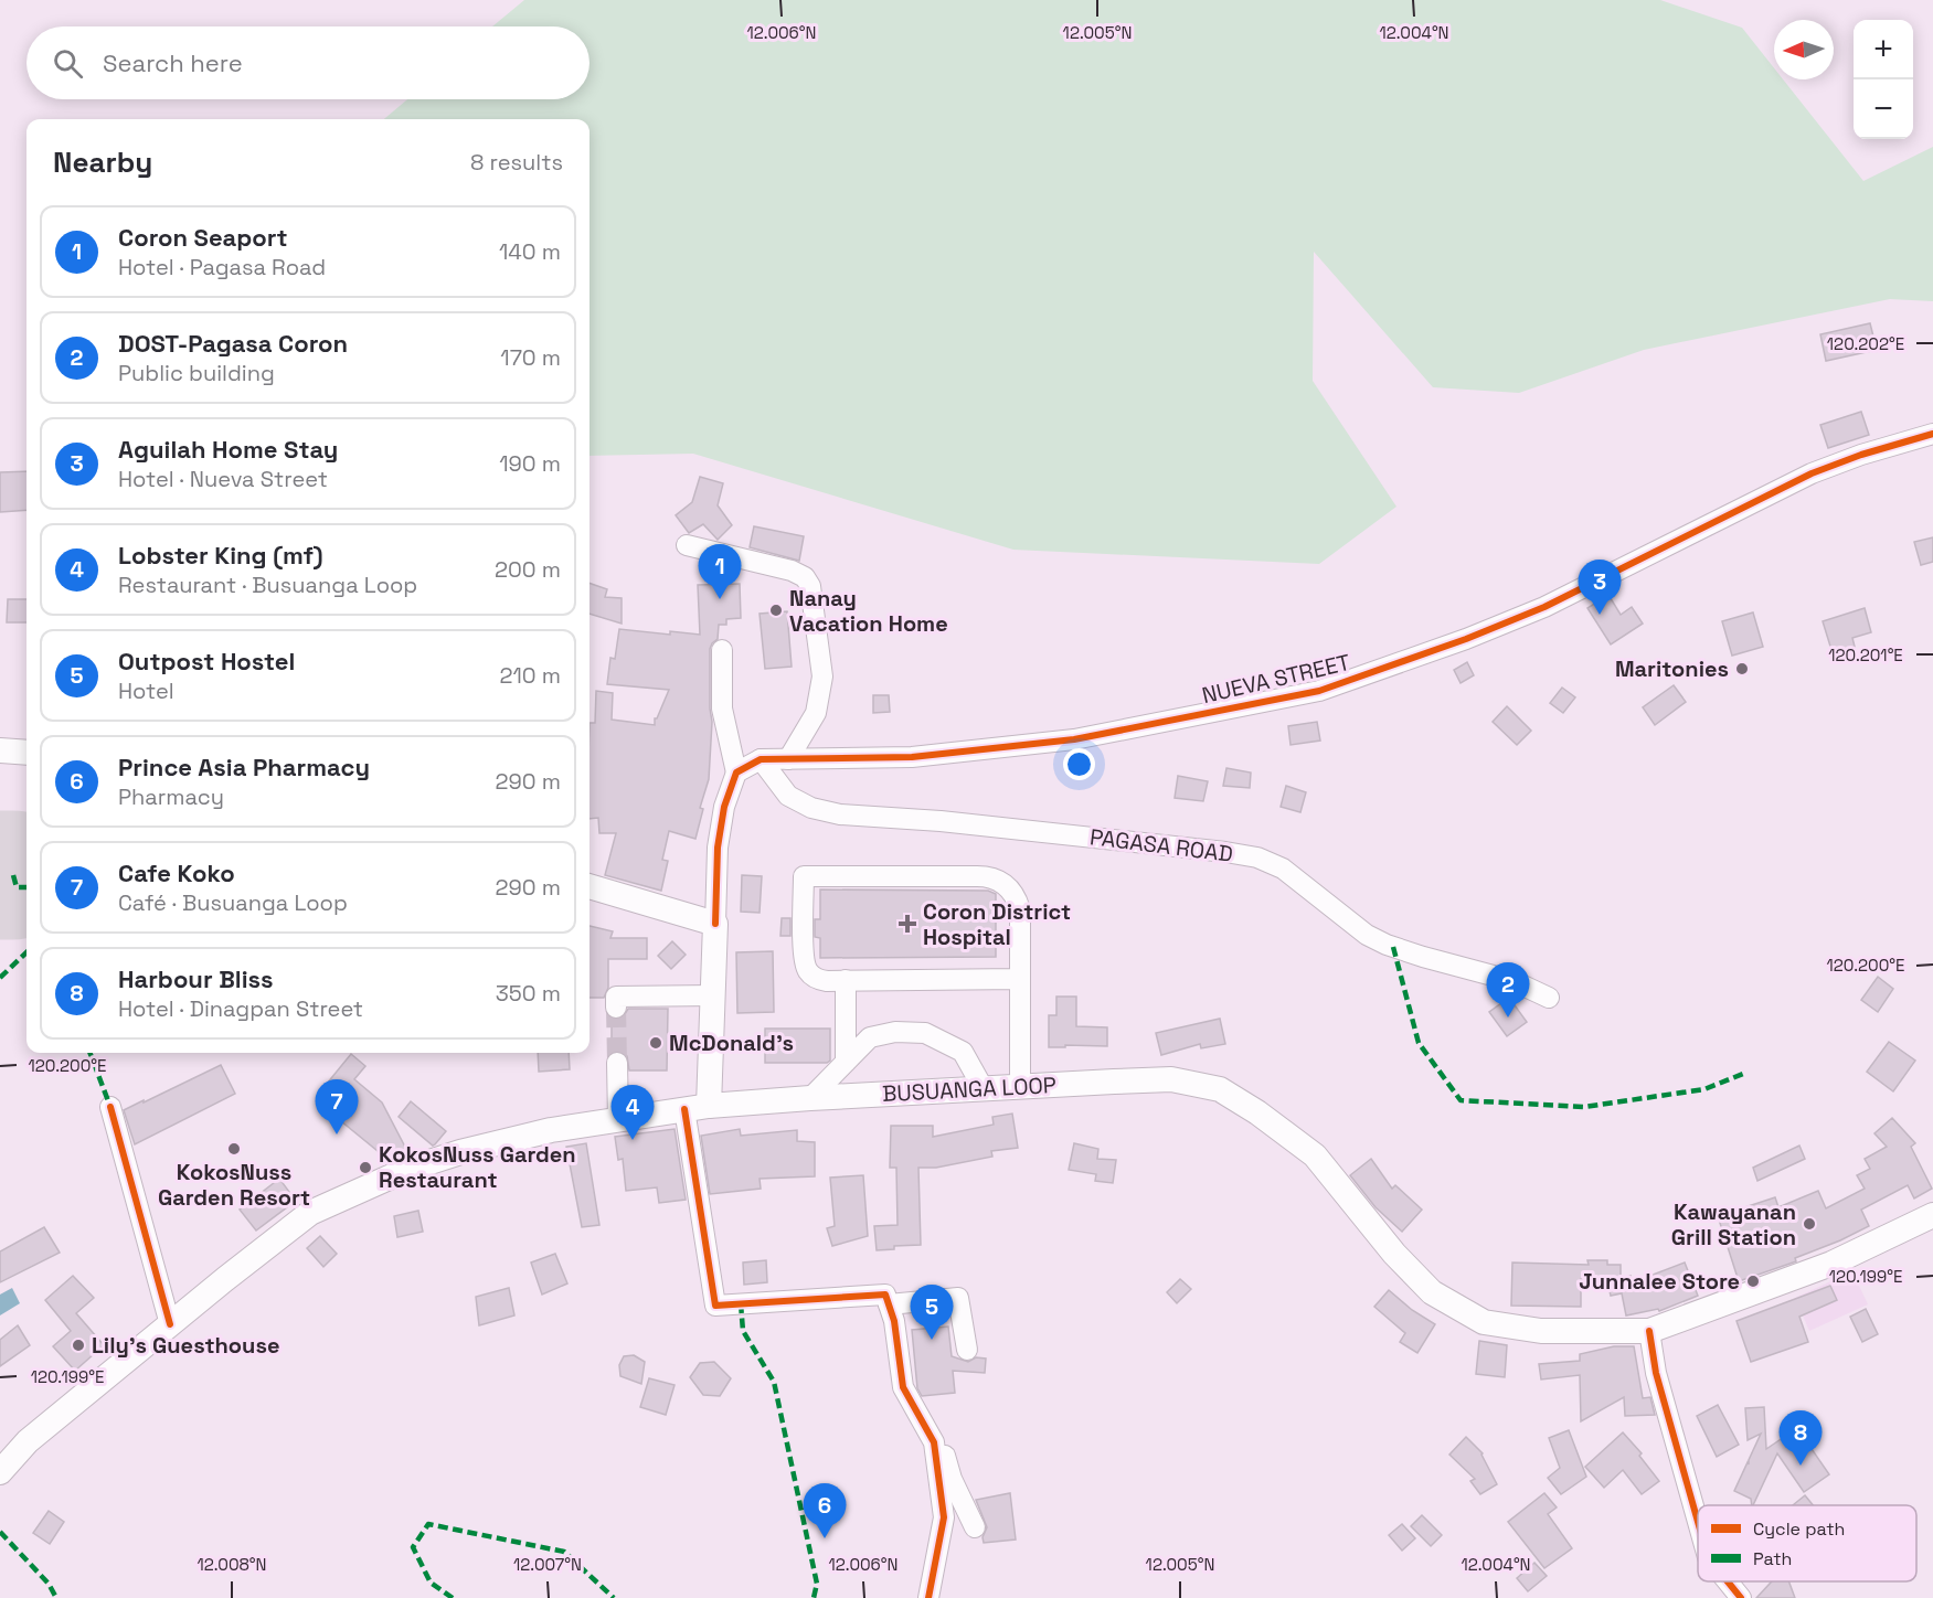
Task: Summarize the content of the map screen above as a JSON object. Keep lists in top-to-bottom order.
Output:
{
  "streets": {
    "main road": ["BUSUANGA LOOP"],
    "street": ["NUEVA STREET", "PAGASA ROAD"]
  },
  "crossings": [
    ["NUEVA STREET", "PAGASA ROAD"]
  ],
  "places": {
    "other": [
      "Nanay Vacation Home",
      "Maritonies",
      "McDonald's",
      "KokosNuss Garden Resort",
      "KokosNuss Garden Restaurant",
      "Kawayanan Grill Station",
      "Junnalee Store",
      "Lily's Guesthouse"
    ],
    "health": ["Coron District Hospital"]
  },
  "legend": ["Cycle path", "Path"],
  "north": "left",
  "page": {
    "map_buttons": ["+", "−"],
    "search": "Search here",
    "heading": ["Nearby", "8 results"],
    "list": [
      {
        "mark": "1",
        "name": "Coron Seaport",
        "note": "Hotel · Pagasa Road",
        "value": "140 m"
      },
      {
        "mark": "2",
        "name": "DOST-Pagasa Coron",
        "note": "Public building",
        "value": "170 m"
      },
      {
        "mark": "3",
        "name": "Aguilah Home Stay",
        "note": "Hotel · Nueva Street",
        "value": "190 m"
      },
      {
        "mark": "4",
        "name": "Lobster King (mf)",
        "note": "Restaurant · Busuanga Loop",
        "value": "200 m"
      },
      {
        "mark": "5",
        "name": "Outpost Hostel",
        "note": "Hotel",
        "value": "210 m"
      },
      {
        "mark": "6",
        "name": "Prince Asia Pharmacy",
        "note": "Pharmacy",
        "value": "290 m"
      },
      {
        "mark": "7",
        "name": "Cafe Koko",
        "note": "Café · Busuanga Loop",
        "value": "290 m"
      },
      {
        "mark": "8",
        "name": "Harbour Bliss",
        "note": "Hotel · Dinagpan Street",
        "value": "350 m"
      }
    ],
    "pins": [
      "1",
      "3",
      "2",
      "7",
      "4",
      "5",
      "8",
      "6"
    ]
  },
  "coordinates": [
    "12.006°N",
    "12.005°N",
    "12.004°N",
    "120.202°E",
    "120.201°E",
    "120.200°E",
    "120.199°E",
    "12.008°N",
    "12.007°N"
  ]
}
